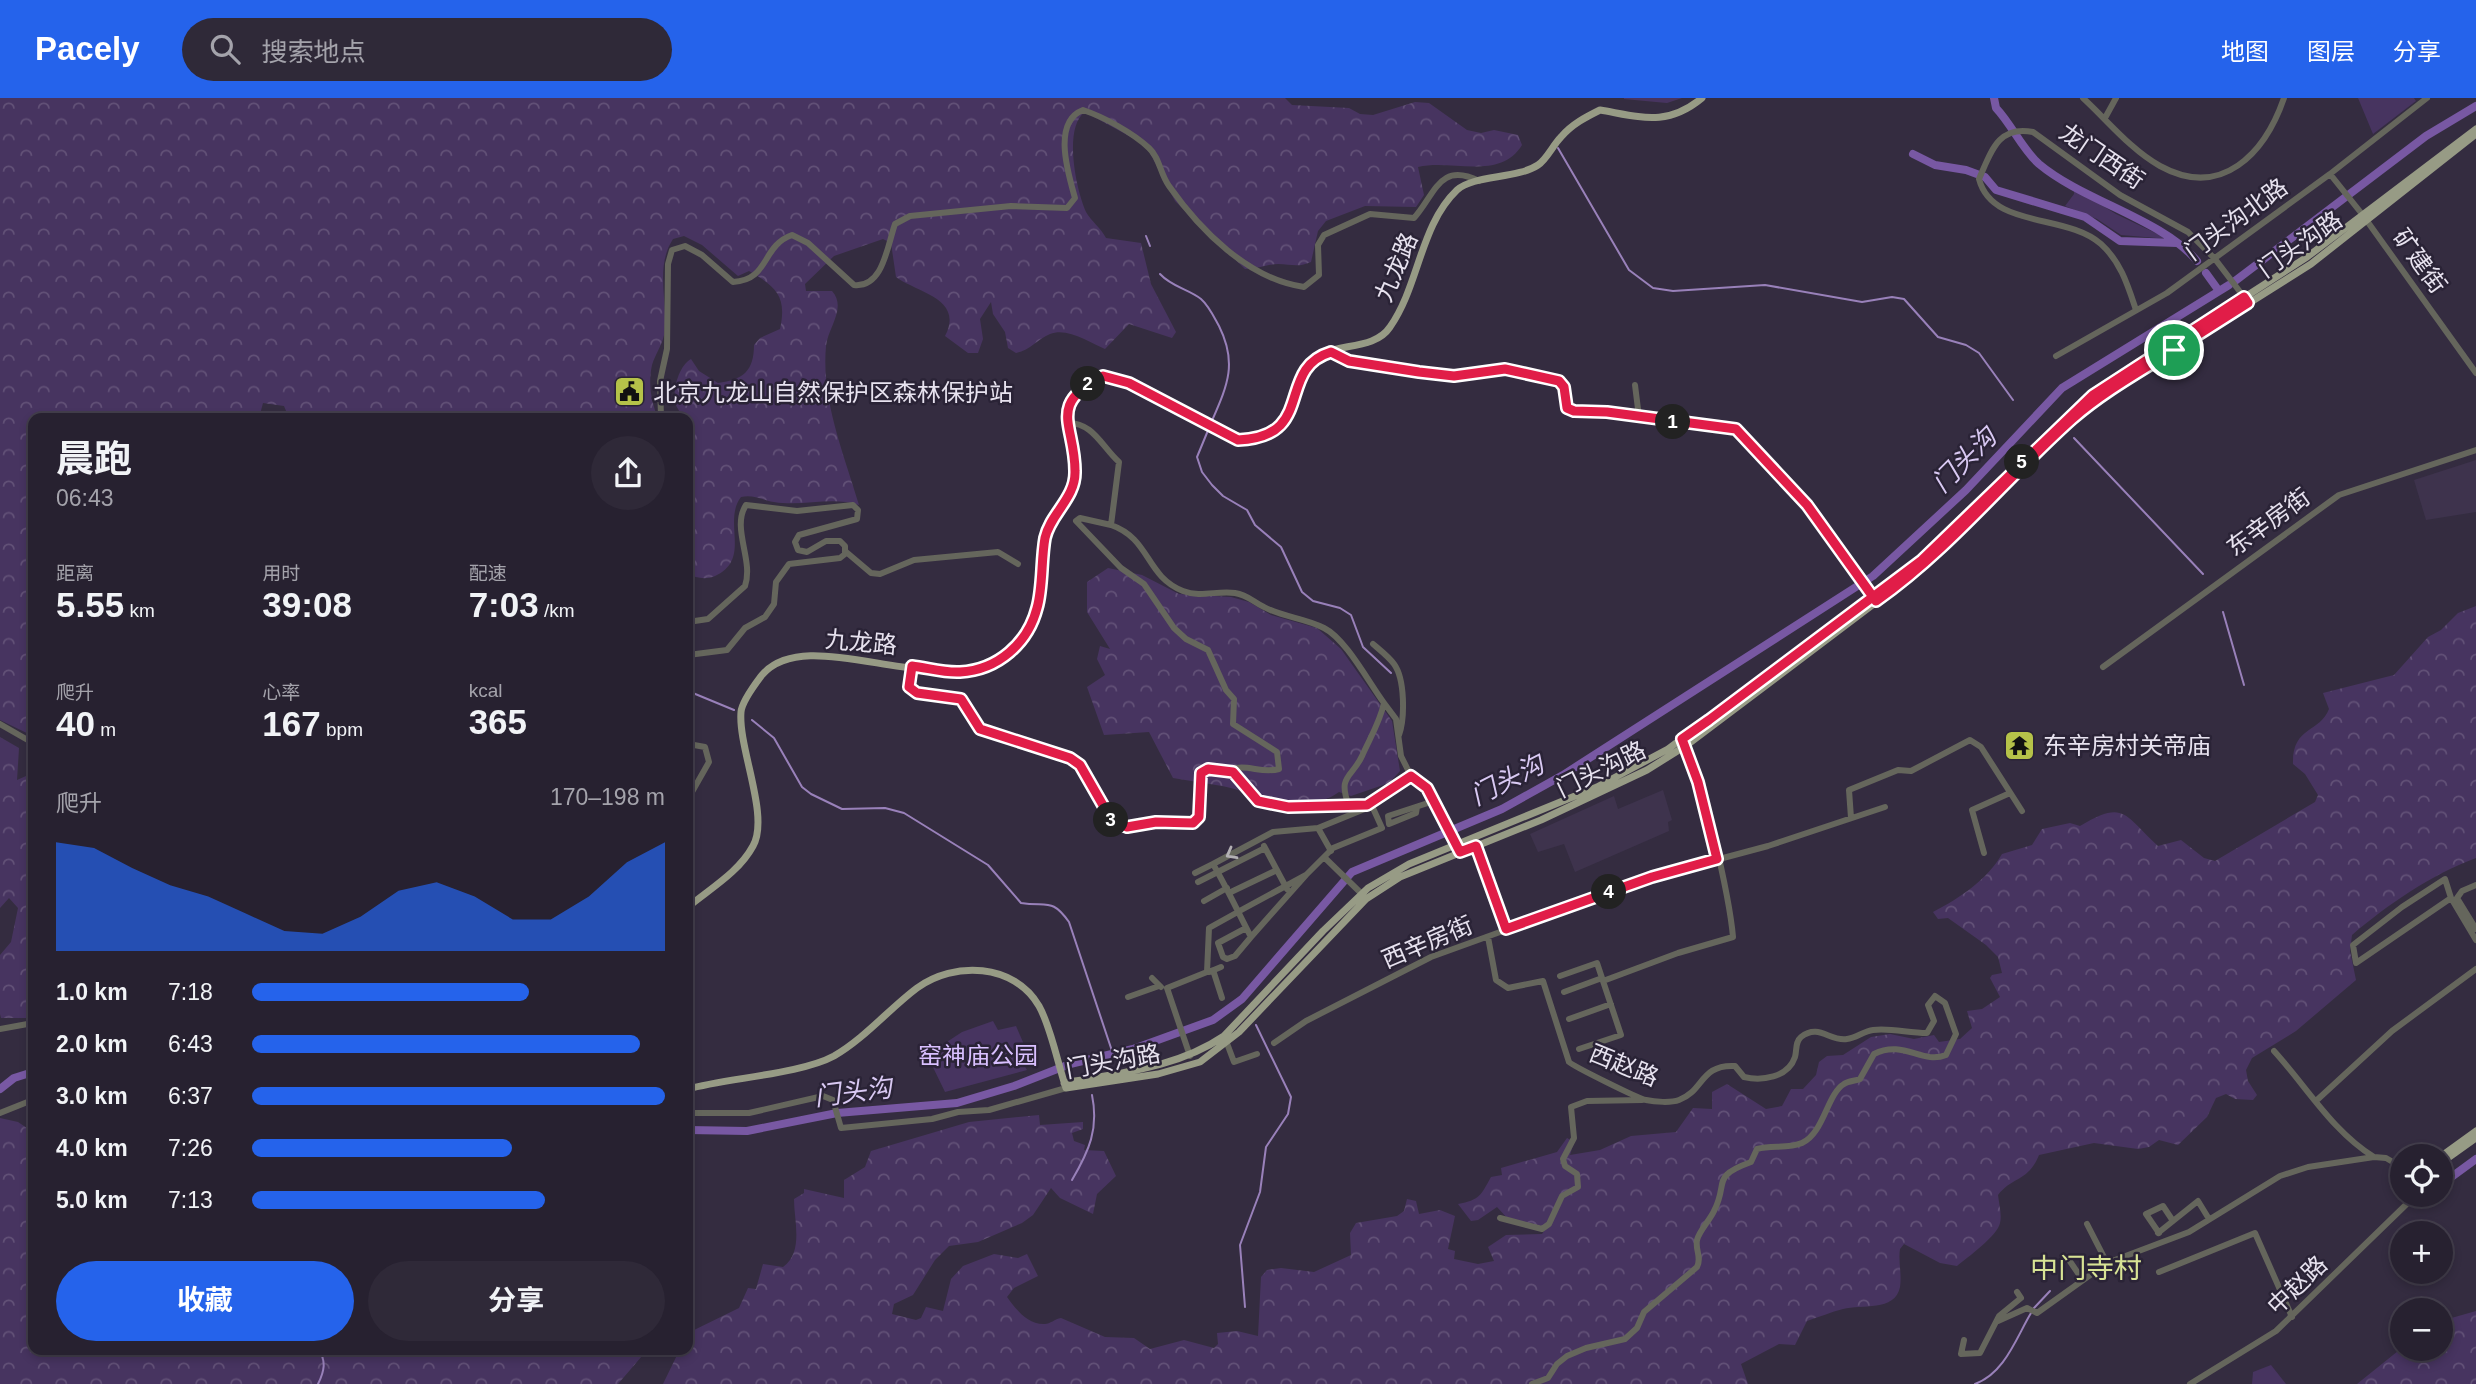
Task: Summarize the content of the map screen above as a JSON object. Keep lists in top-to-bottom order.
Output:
{
  "streets": {
    "main road": ["门头沟路", "九龙路"],
    "street": [
      "龙门西街",
      "门头沟北路",
      "矿建街",
      "东辛房街",
      "西辛房街",
      "西赵路",
      "中赵路"
    ]
  },
  "crossings": [
    ["龙门西街", "门头沟北路"],
    ["龙门西街", "门头沟路"],
    ["门头沟北路", "矿建街"],
    ["门头沟路", "矿建街"],
    ["西辛房街", "西赵路"]
  ],
  "districts": ["中门寺村"],
  "water": ["门头沟"],
  "parks": ["窑神庙公园"],
  "places": {
    "public building": ["北京九龙山自然保护区森林保护站"],
    "temple": ["东辛房村关帝庙"]
  },
  "page": {
    "header": "Pacely",
    "search": "搜索地点",
    "nav": ["地图", "图层", "分享"],
    "pins": [
      "2",
      "1",
      "5",
      "3",
      "4"
    ],
    "heading": ["晨跑", "06:43"],
    "stats": [
      ["距离", "5.55 km"],
      ["用时", "39:08"],
      ["配速", "7:03 /km"],
      ["爬升", "40 m"],
      ["心率", "167 bpm"],
      ["kcal", "365"]
    ],
    "chart": ["爬升", "170–198 m"],
    "list": [
      {
        "name": "1.0 km",
        "note": "7:18"
      },
      {
        "name": "2.0 km",
        "note": "6:43"
      },
      {
        "name": "3.0 km",
        "note": "6:37"
      },
      {
        "name": "4.0 km",
        "note": "7:26"
      },
      {
        "name": "5.0 km",
        "note": "7:13"
      }
    ],
    "map_buttons": ["+", "−"],
    "buttons": ["收藏", "分享"]
  }
}
